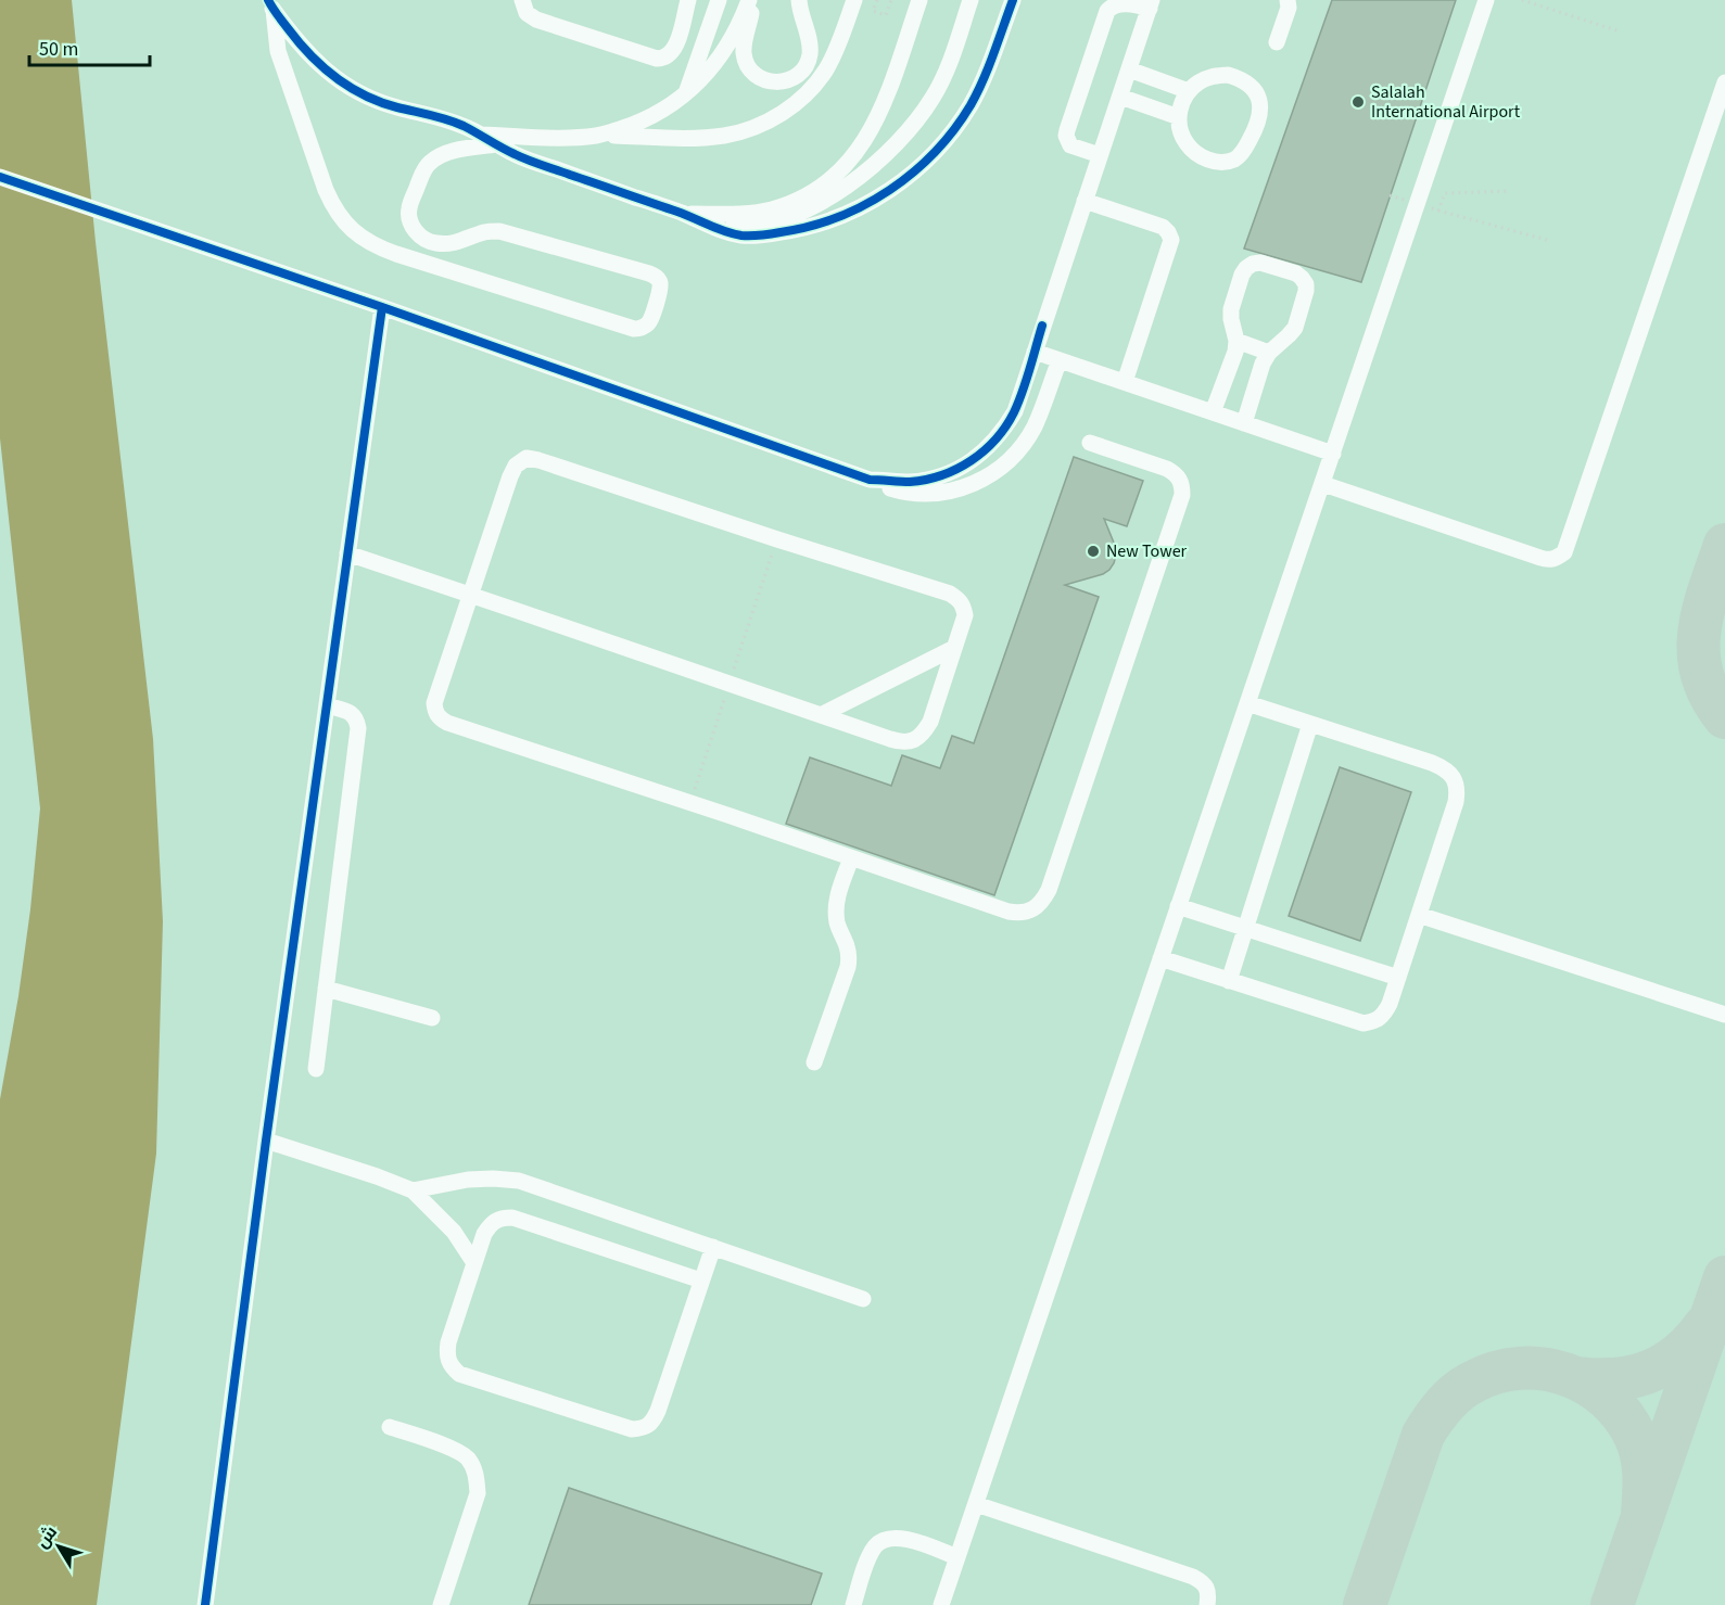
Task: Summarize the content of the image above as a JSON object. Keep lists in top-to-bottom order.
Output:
{
  "places": ["Salalah International Airport", "New Tower"],
  "scale_bar": "50 m",
  "north": "top left"
}
